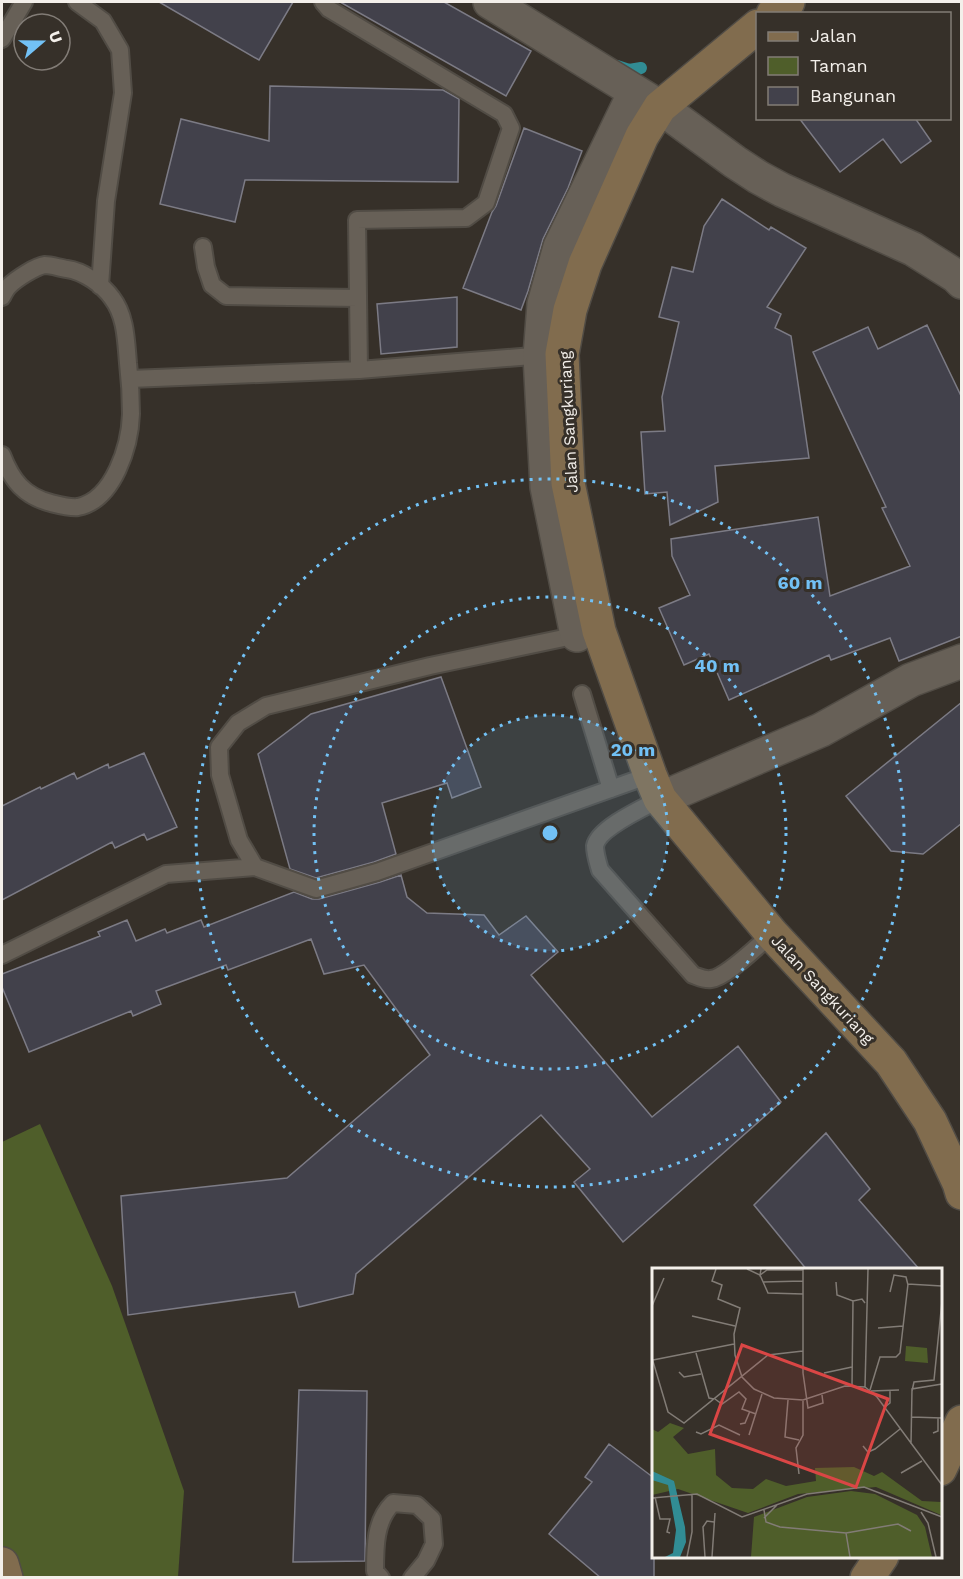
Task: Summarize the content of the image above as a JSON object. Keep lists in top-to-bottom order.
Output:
{
  "streets": {
    "street": ["Jalan Sangkuriang"]
  },
  "legend": ["Jalan", "Taman", "Bangunan"],
  "north": "right",
  "rings": ["60 m", "40 m", "20 m"]
}
